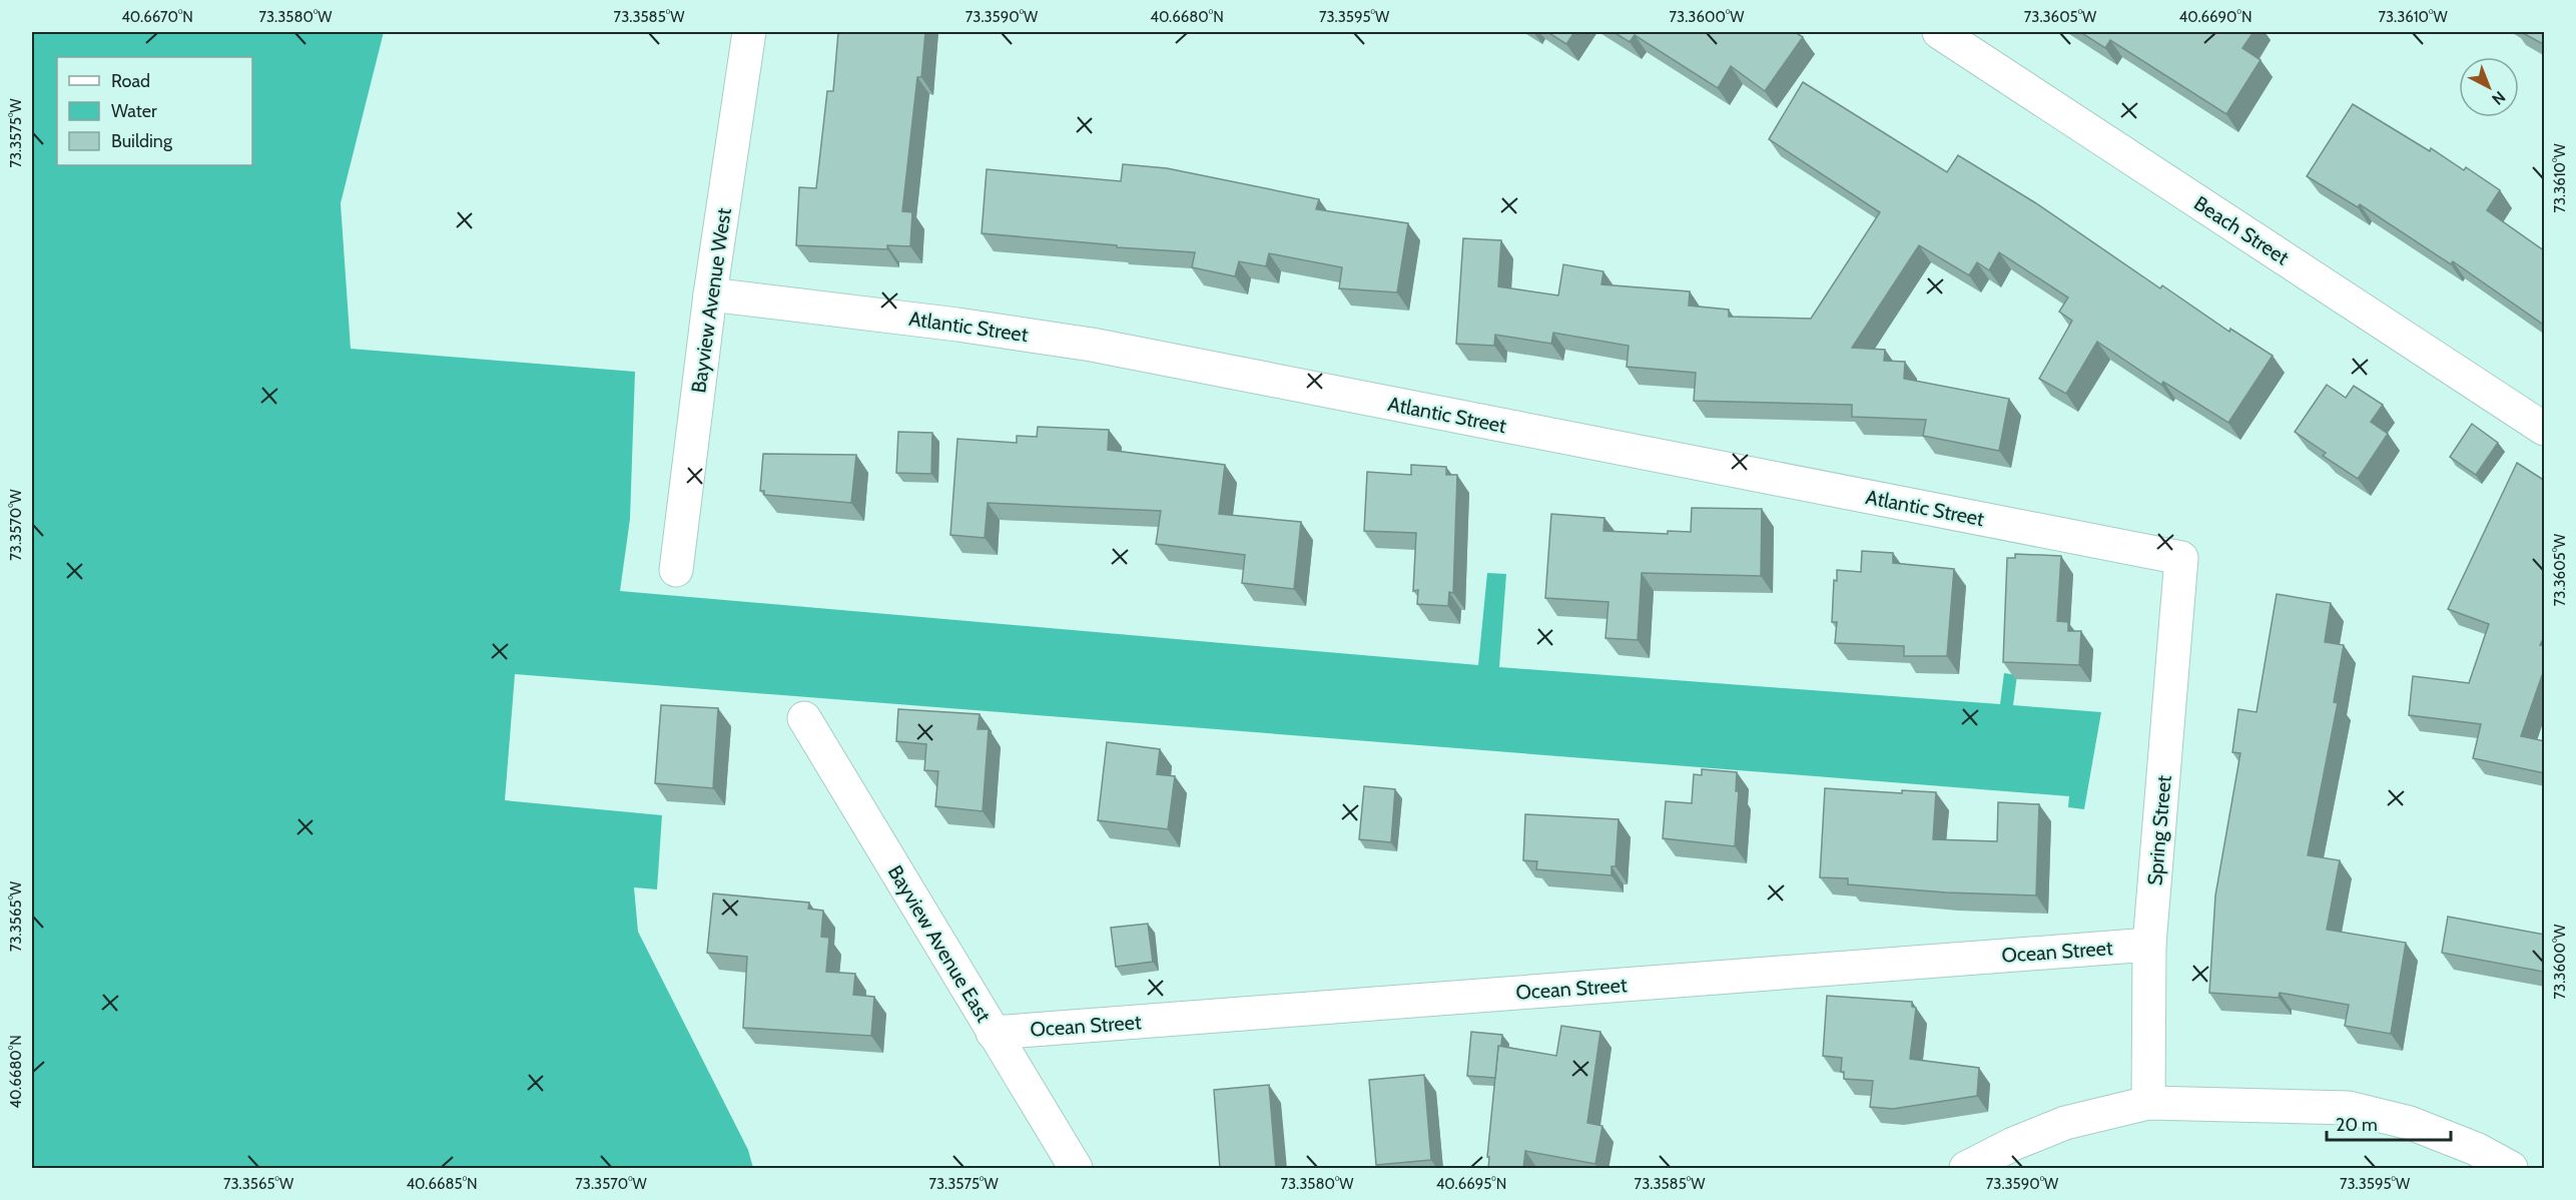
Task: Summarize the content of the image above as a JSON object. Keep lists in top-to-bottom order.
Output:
{
  "streets": {
    "street": [
      "Beach Street",
      "Bayview Avenue West",
      "Atlantic Street",
      "Spring Street",
      "Bayview Avenue East",
      "Ocean Street"
    ]
  },
  "crossings": [
    ["Bayview Avenue West", "Atlantic Street"],
    ["Atlantic Street", "Spring Street"],
    ["Spring Street", "Ocean Street"],
    ["Bayview Avenue East", "Ocean Street"]
  ],
  "legend": ["Road", "Water", "Building"],
  "scale_bar": "20 m",
  "north": "bottom right",
  "coordinates": [
    "40.6670°N",
    "73.3580°W",
    "73.3585°W",
    "73.3590°W",
    "40.6680°N",
    "73.3595°W",
    "73.3600°W",
    "73.3605°W",
    "40.6690°N",
    "73.3610°W",
    "73.3575°W",
    "73.3570°W",
    "73.3565°W",
    "40.6685°N",
    "40.6695°N"
  ]
}
